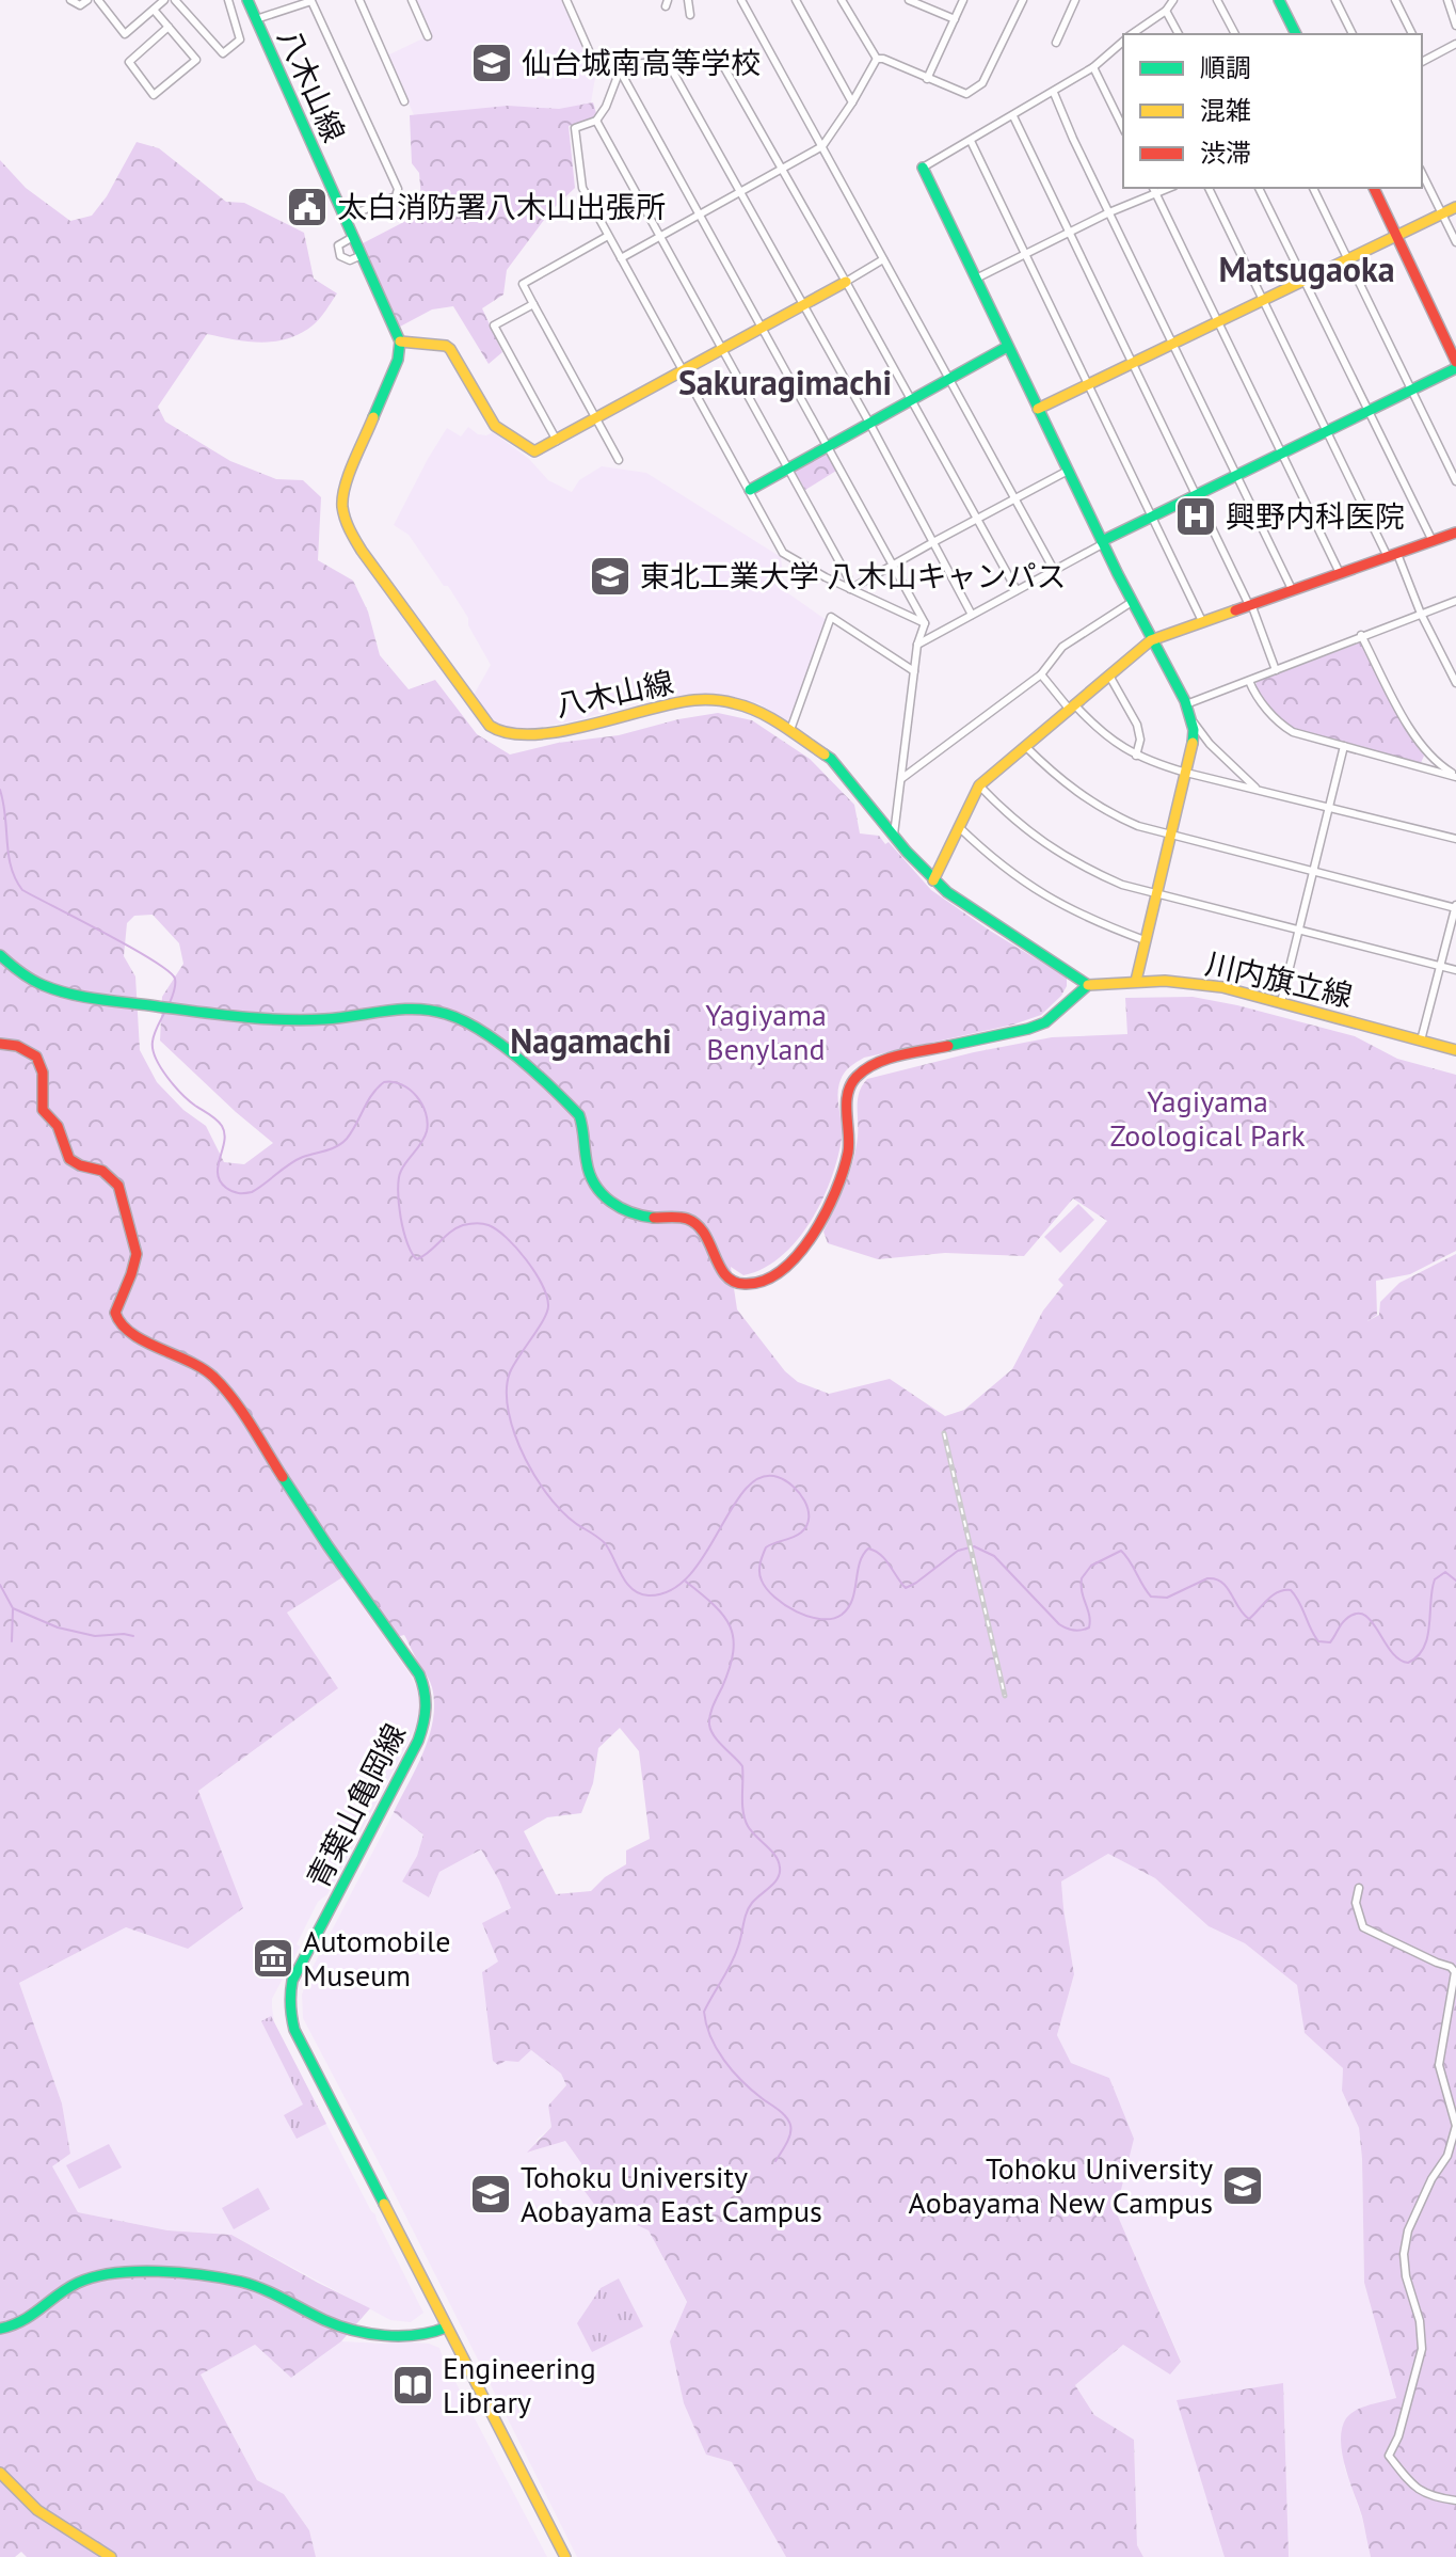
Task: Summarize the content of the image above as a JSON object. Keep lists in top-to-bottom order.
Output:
{
  "streets": {
    "street": ["八木山線", "川内旗立線", "青葉山亀岡線"]
  },
  "crossings": [
    ["八木山線", "川内旗立線"]
  ],
  "districts": ["Matsugaoka", "Sakuragimachi", "Nagamachi"],
  "parks": ["Yagiyama Benyland", "Yagiyama Zoological Park"],
  "places": {
    "school or university": [
      "仙台城南高等学校",
      "東北工業大学 八木山キャンパス",
      "Tohoku University Aobayama New Campus",
      "Tohoku University Aobayama East Campus"
    ],
    "public building": ["太白消防署八木山出張所"],
    "hospital": ["興野内科医院"],
    "museum": ["Automobile Museum"],
    "library": ["Engineering Library"]
  },
  "legend": ["順調", "混雑", "渋滞"]
}
